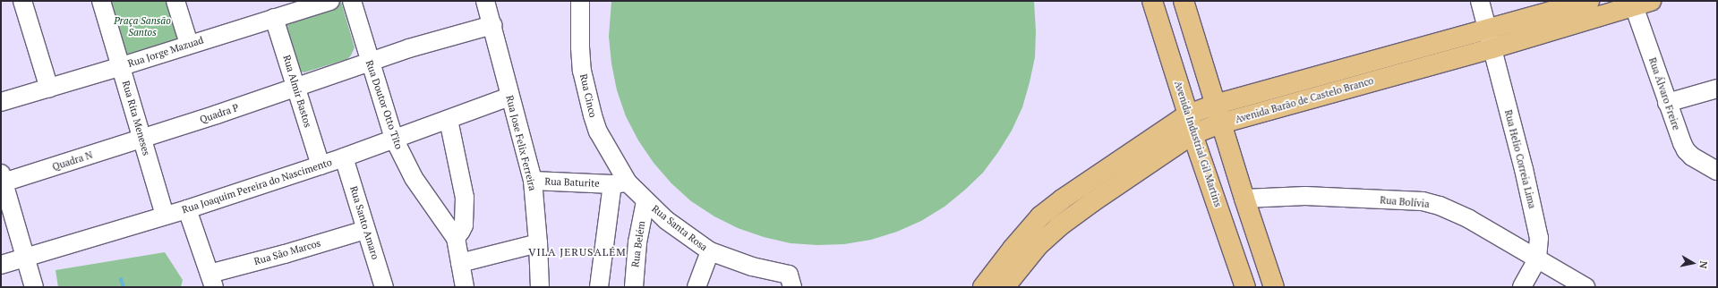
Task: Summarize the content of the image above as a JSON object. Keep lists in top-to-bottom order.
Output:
{
  "streets": {
    "main road": ["Avenida Barão de Castelo Branco", "Avenida Industrial Gil Martins"],
    "street": [
      "Rua Jorge Mazuad",
      "Rua Almir Bastos",
      "Rua Álvaro Freire",
      "Rua Cinco",
      "Rua Doutor Otto Tito",
      "Quadra P",
      "Rua Rita Meneses",
      "Rua Jose Felix Ferreira",
      "Rua Helio Correia Lima",
      "Quadra N",
      "Rua Baturite",
      "Rua Joaquim Pereira do Nascimento",
      "Rua Bolívia",
      "Rua Santo Amaro",
      "Rua Santa Rosa",
      "Rua Belém",
      "Rua São Marcos"
    ]
  },
  "crossings": [
    ["Rua Jorge Mazuad", "Rua Almir Bastos"],
    ["Rua Jorge Mazuad", "Rua Rita Meneses"],
    ["Rua Almir Bastos", "Quadra P"],
    ["Rua Almir Bastos", "Rua Joaquim Pereira do Nascimento"],
    ["Rua Álvaro Freire", "Avenida Barão de Castelo Branco"],
    ["Rua Cinco", "Rua Baturite"],
    ["Rua Cinco", "Rua Santa Rosa"],
    ["Avenida Barão de Castelo Branco", "Avenida Industrial Gil Martins"],
    ["Avenida Barão de Castelo Branco", "Rua Helio Correia Lima"],
    ["Rua Doutor Otto Tito", "Quadra P"],
    ["Rua Doutor Otto Tito", "Rua Joaquim Pereira do Nascimento"],
    ["Quadra P", "Rua Rita Meneses"],
    ["Quadra P", "Rua Jose Felix Ferreira"],
    ["Quadra P", "Quadra N"],
    ["Rua Rita Meneses", "Quadra N"],
    ["Rua Rita Meneses", "Rua Joaquim Pereira do Nascimento"],
    ["Rua Jose Felix Ferreira", "Rua Baturite"],
    ["Rua Jose Felix Ferreira", "Rua Joaquim Pereira do Nascimento"],
    ["Rua Helio Correia Lima", "Rua Bolívia"],
    ["Rua Baturite", "Rua Santa Rosa"],
    ["Rua Joaquim Pereira do Nascimento", "Rua Santo Amaro"],
    ["Rua Santo Amaro", "Rua São Marcos"],
    ["Rua Santa Rosa", "Rua Belém"]
  ],
  "districts": ["VILA JERUSALÉM"],
  "parks": ["Praça Sansão Santos"],
  "north": "right"
}
